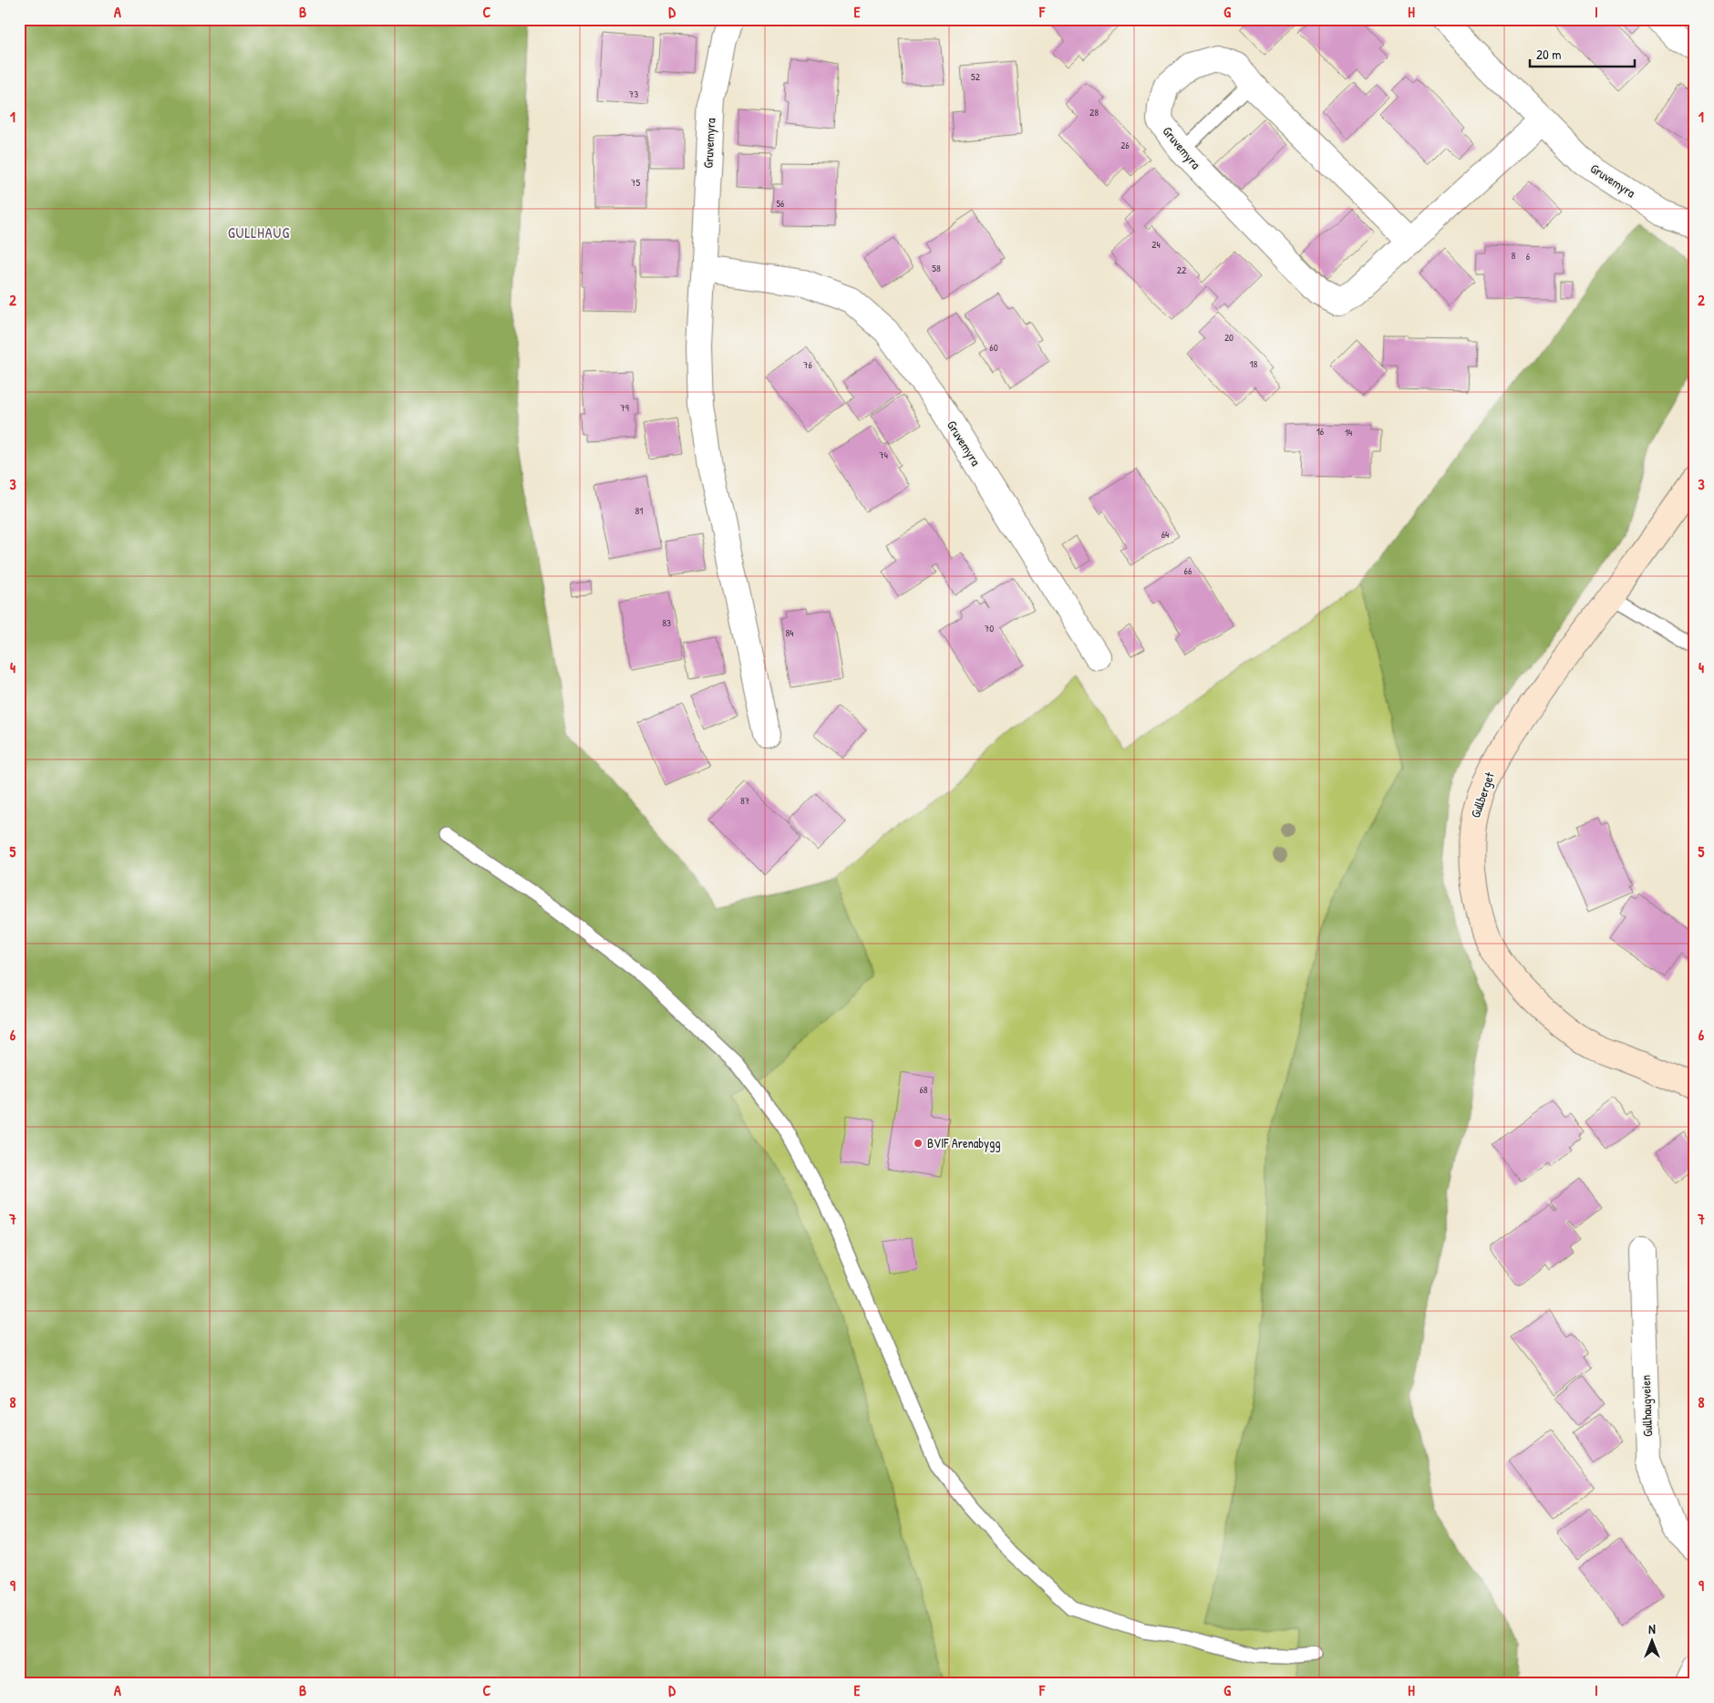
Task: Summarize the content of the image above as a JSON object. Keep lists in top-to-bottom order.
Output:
{
  "streets": {
    "street": ["Gruvemyra", "Gullberget", "Gullhaugveien"]
  },
  "districts": ["GULLHAUG"],
  "places": ["BVIF Arenabygg"],
  "house_numbers": [
    "52",
    "73",
    "28",
    "26",
    "75",
    "56",
    "24",
    "8",
    "6",
    "58",
    "22",
    "20",
    "60",
    "18",
    "76",
    "79",
    "16",
    "14",
    "74",
    "81",
    "64",
    "66",
    "83",
    "70",
    "84",
    "87",
    "68"
  ],
  "scale_bar": "20 m",
  "north": "top",
  "grid": {
    "columns": [
      "A",
      "B",
      "C",
      "D",
      "E",
      "F",
      "G",
      "H",
      "I"
    ],
    "rows": [
      "1",
      "2",
      "3",
      "4",
      "5",
      "6",
      "7",
      "8",
      "9"
    ]
  }
}
